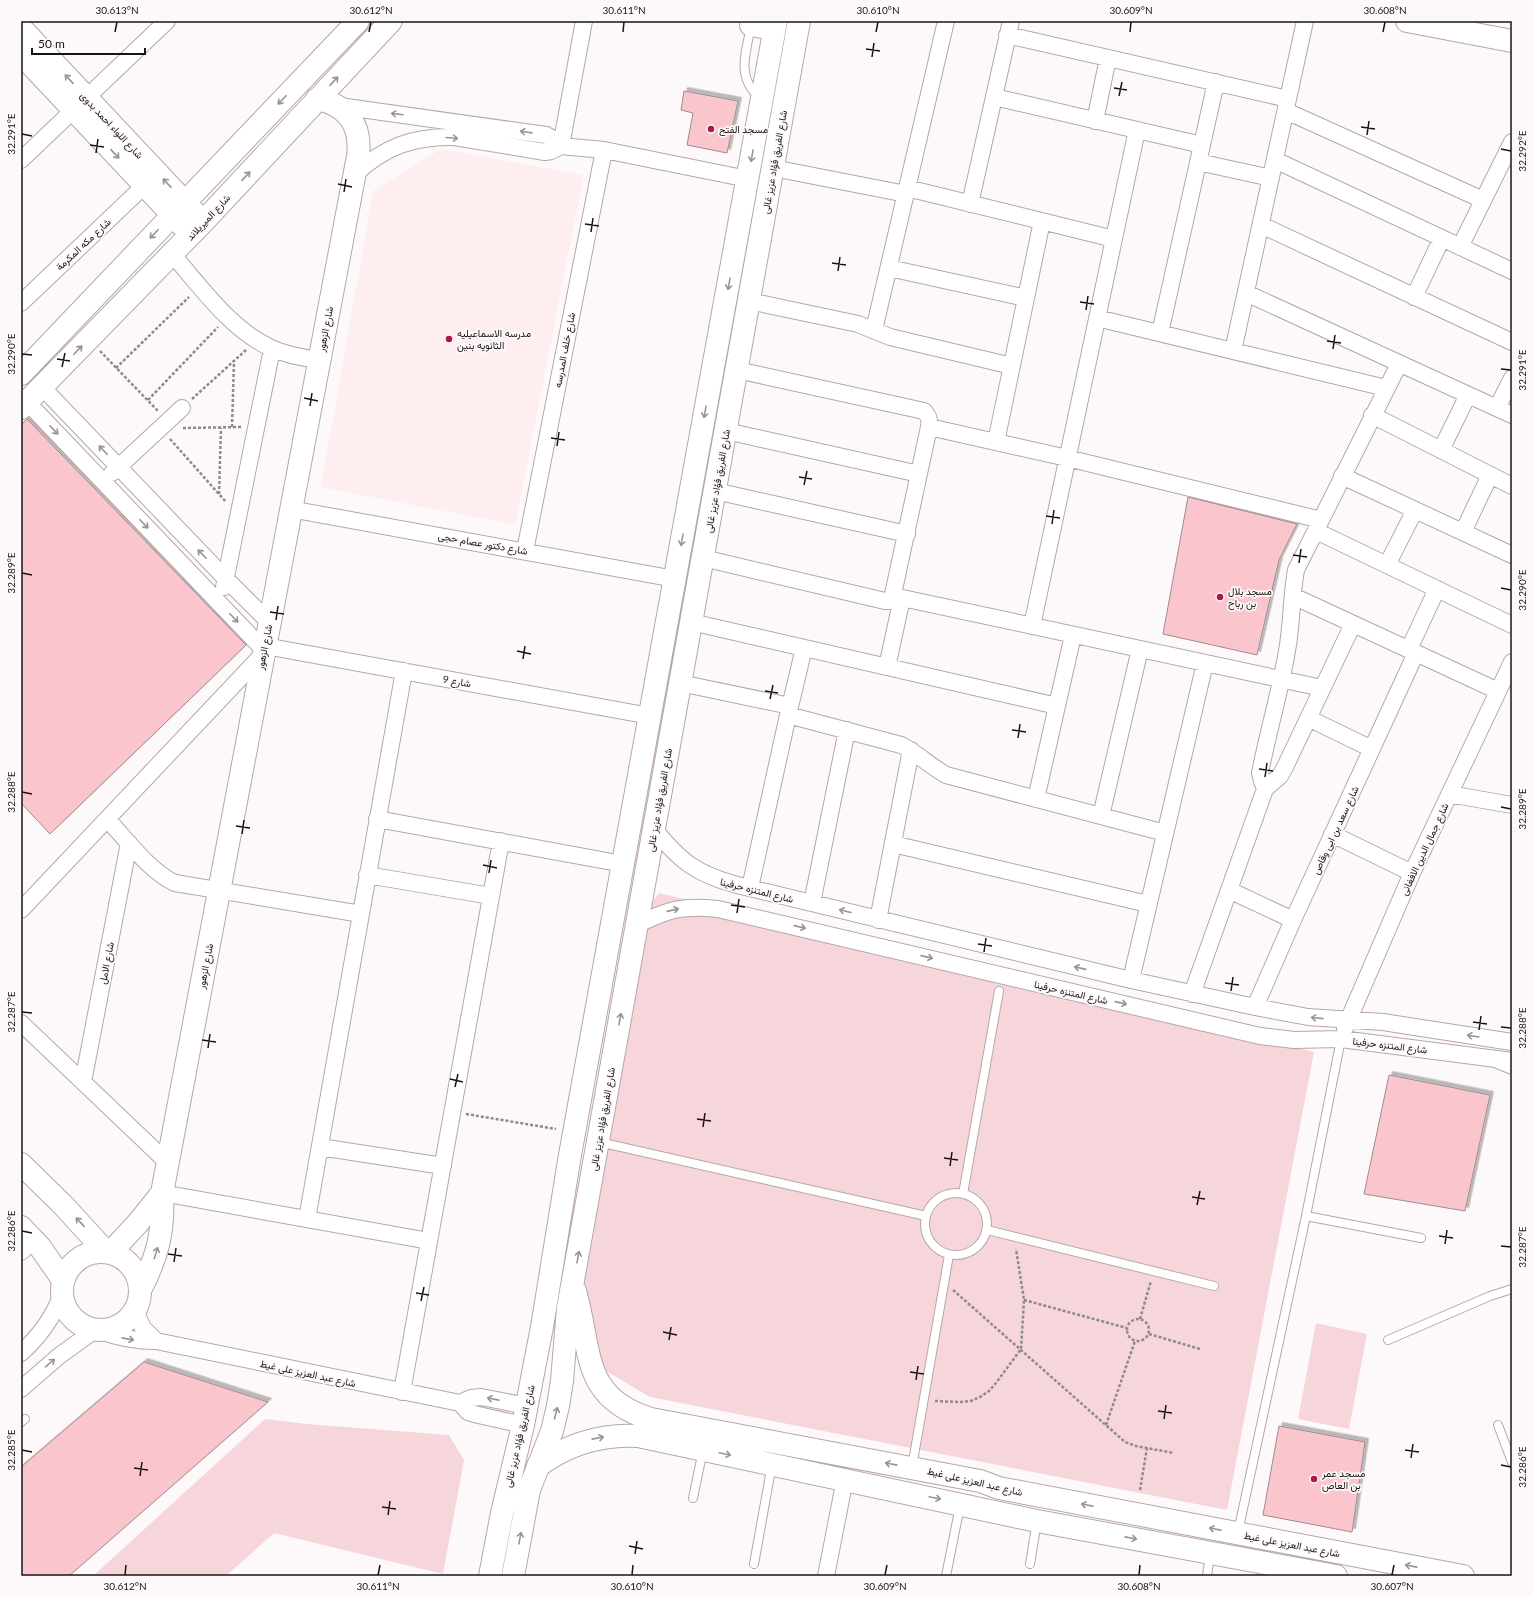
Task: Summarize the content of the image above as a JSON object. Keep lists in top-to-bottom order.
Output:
{
  "streets": {
    "street": [
      "شارع اللواء احمد بدوى",
      "شارع الفريق فؤاد عزيز غالى",
      "شارع الميريلاند",
      "شارع مكه المكرمة",
      "شارع الزهور",
      "شارع خلف المدرسه",
      "شارع دكتور عصام حجى",
      "شارع 9",
      "شارع سعد بن ابى وقاص",
      "شارع جمال الدين الافغانى",
      "شارع المتنزه حرفينا",
      "شارع الامل",
      "شارع عبد العزيز على غيط"
    ]
  },
  "crossings": [
    ["شارع اللواء احمد بدوى", "شارع الميريلاند"],
    ["شارع اللواء احمد بدوى", "شارع مكه المكرمة"],
    ["شارع الفريق فؤاد عزيز غالى", "شارع دكتور عصام حجى"],
    ["شارع الفريق فؤاد عزيز غالى", "شارع 9"],
    ["شارع الفريق فؤاد عزيز غالى", "شارع المتنزه حرفينا"],
    ["شارع الفريق فؤاد عزيز غالى", "شارع عبد العزيز على غيط"],
    ["شارع الزهور", "شارع دكتور عصام حجى"],
    ["شارع الزهور", "شارع 9"],
    ["شارع الزهور", "شارع عبد العزيز على غيط"],
    ["شارع خلف المدرسه", "شارع دكتور عصام حجى"],
    ["شارع سعد بن ابى وقاص", "شارع المتنزه حرفينا"],
    ["شارع جمال الدين الافغانى", "شارع المتنزه حرفينا"]
  ],
  "places": [
    "مسجد الفتح",
    "مدرسه الاسماعيليه الثانويه بنين",
    "مسجد بلال بن رباح",
    "مسجد عمر بن العاص"
  ],
  "scale_bar": "50 m",
  "coordinates": [
    "30.613°N",
    "30.612°N",
    "30.611°N",
    "30.610°N",
    "30.609°N",
    "30.608°N",
    "32.291°E",
    "32.292°E",
    "32.290°E",
    "32.289°E",
    "32.288°E",
    "32.287°E",
    "32.286°E",
    "32.285°E",
    "30.607°N"
  ]
}
